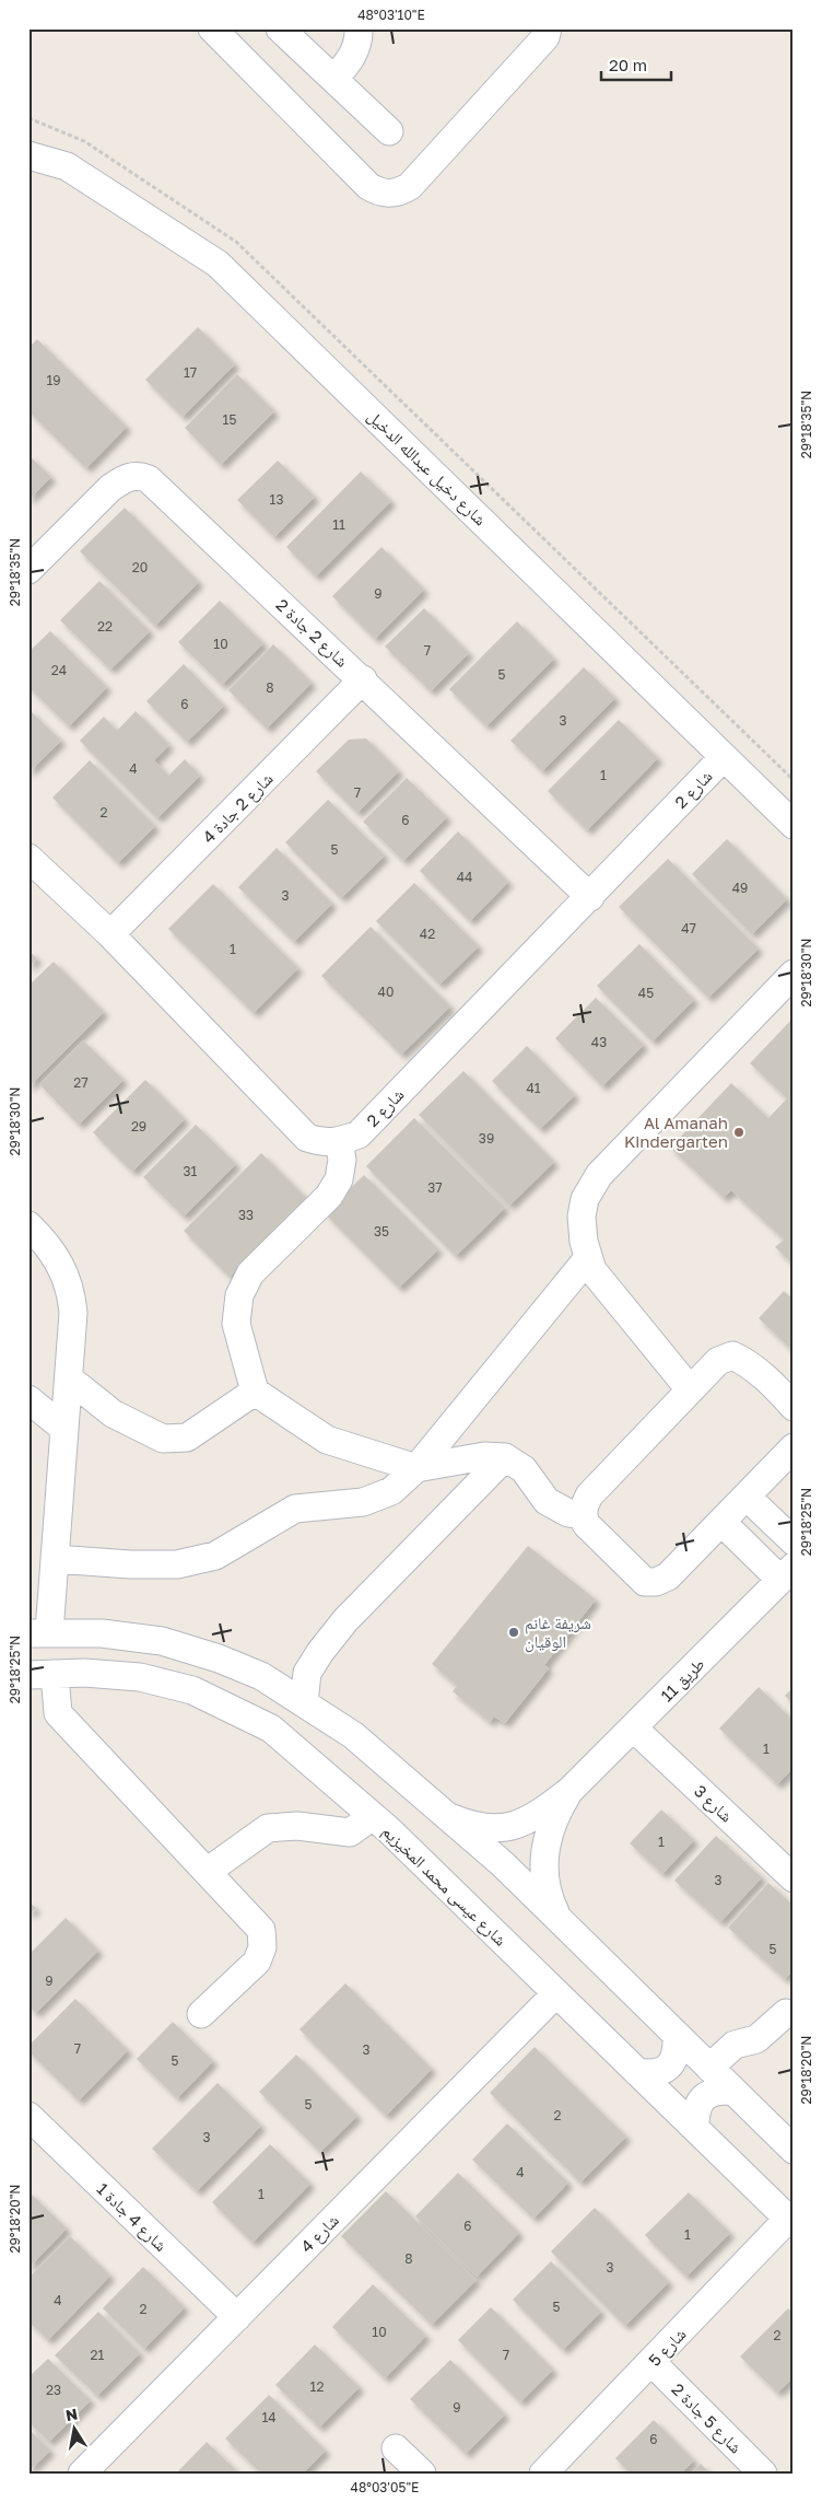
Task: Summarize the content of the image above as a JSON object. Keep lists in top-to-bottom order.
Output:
{
  "streets": {
    "street": [
      "شارع دخيل عبدالله الدخيل",
      "شارع 2 جادة 2",
      "شارع 2",
      "شارع 2 جادة 4",
      "طريق 11",
      "شارع 3",
      "شارع عيسى محمد المخيزيم",
      "شارع 4 جادة 1",
      "شارع 4",
      "شارع 5",
      "شارع 5 جادة 2"
    ]
  },
  "crossings": [
    ["شارع دخيل عبدالله الدخيل", "شارع 2"],
    ["شارع 2 جادة 2", "شارع 2"],
    ["شارع 2 جادة 2", "شارع 2 جادة 4"],
    ["طريق 11", "شارع 3"],
    ["شارع عيسى محمد المخيزيم", "شارع 4"],
    ["شارع عيسى محمد المخيزيم", "شارع 5"],
    ["شارع 4 جادة 1", "شارع 4"],
    ["شارع 5", "شارع 5 جادة 2"]
  ],
  "places": ["Al Amanah Kindergarten", "شريفة غانم الوقيان"],
  "house_numbers": [
    "17",
    "19",
    "15",
    "13",
    "11",
    "20",
    "9",
    "22",
    "10",
    "7",
    "24",
    "5",
    "8",
    "6",
    "3",
    "4",
    "1",
    "7",
    "2",
    "6",
    "5",
    "44",
    "49",
    "3",
    "47",
    "42",
    "1",
    "40",
    "45",
    "43",
    "27",
    "41",
    "29",
    "39",
    "31",
    "37",
    "33",
    "35",
    "1",
    "1",
    "3",
    "5",
    "9",
    "7",
    "3",
    "5",
    "5",
    "2",
    "3",
    "4",
    "1",
    "6",
    "1",
    "8",
    "3",
    "4",
    "5",
    "2",
    "10",
    "2",
    "21",
    "7",
    "12",
    "23",
    "9",
    "14",
    "6"
  ],
  "scale_bar": "20 m",
  "north": "top",
  "coordinates": [
    "48°03'10\"E",
    "29°18'35\"N",
    "29°18'30\"N",
    "29°18'25\"N",
    "29°18'20\"N",
    "48°03'05\"E"
  ]
}
